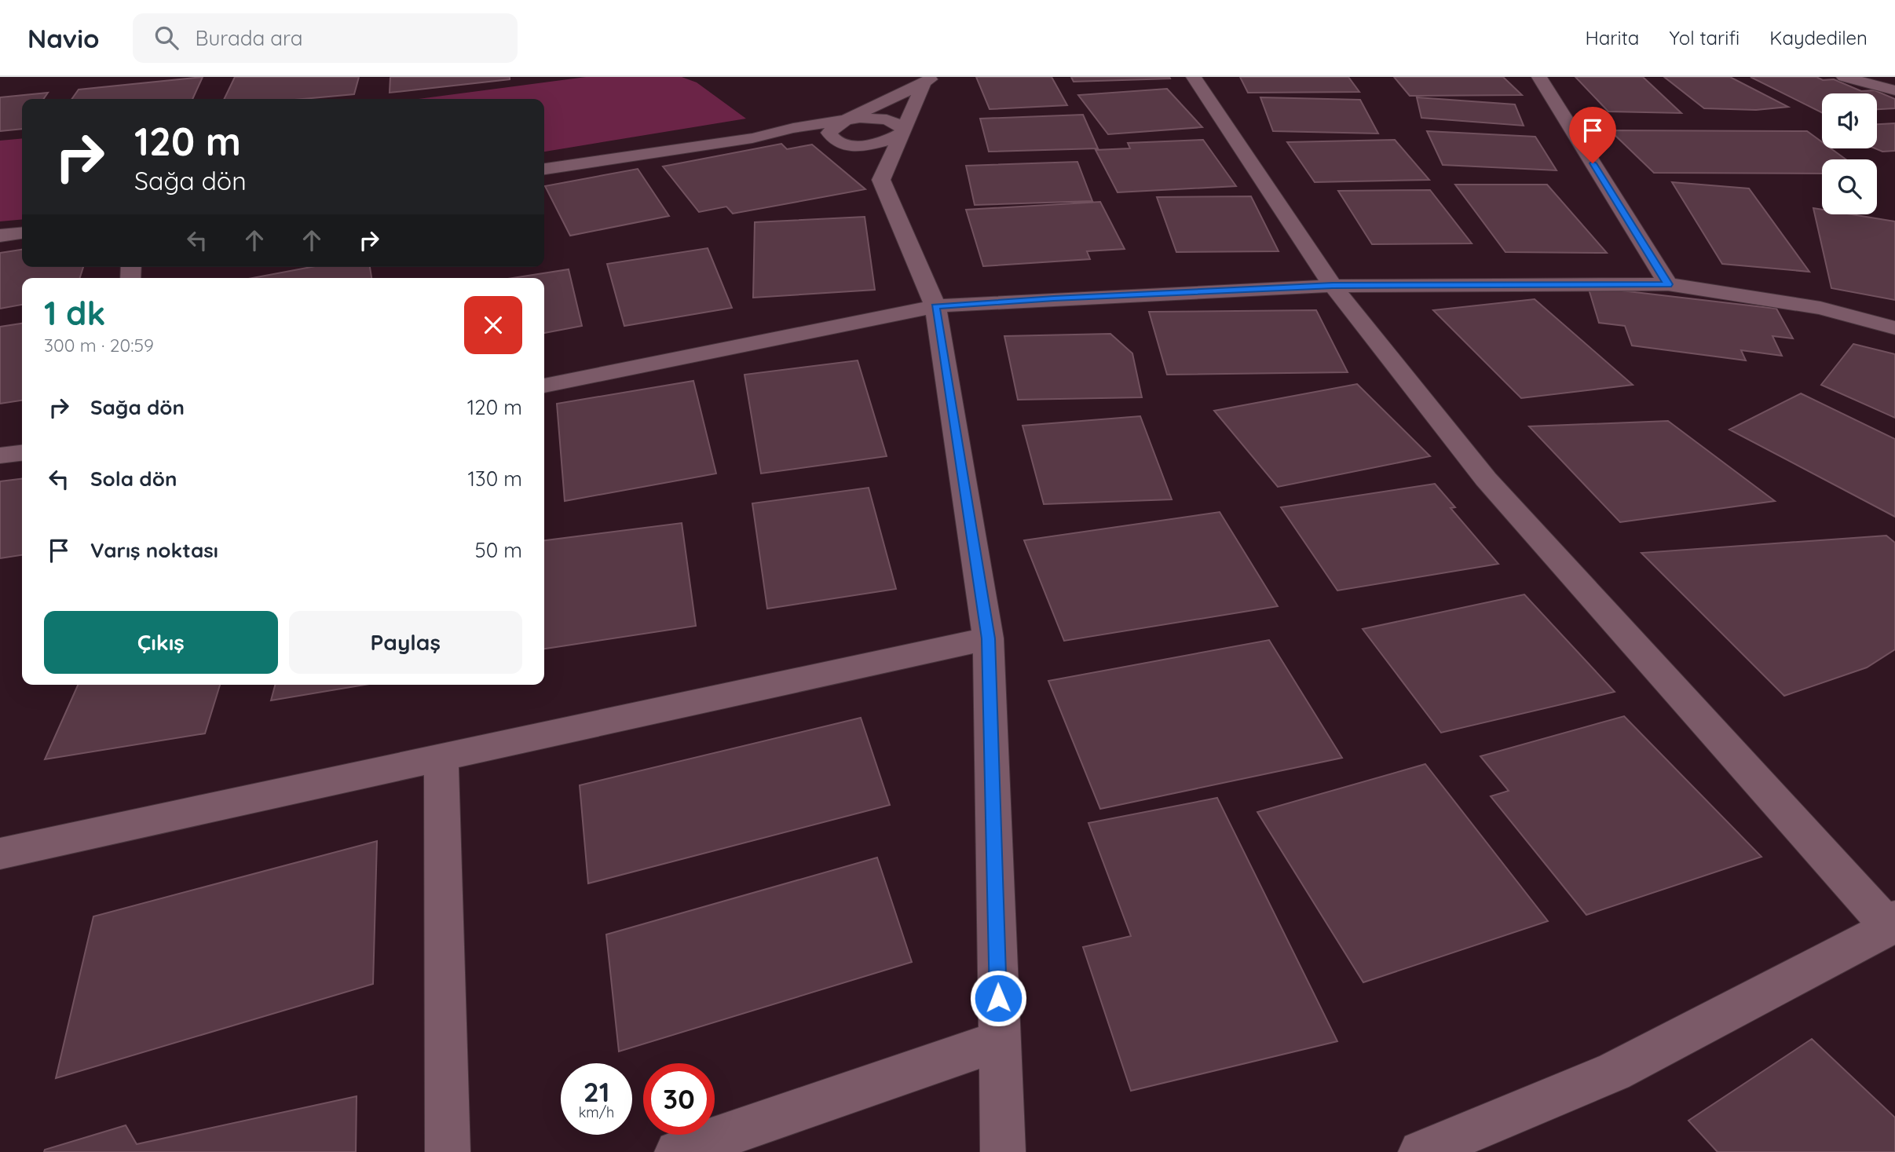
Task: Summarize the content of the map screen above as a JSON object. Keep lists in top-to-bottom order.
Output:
{
  "page": {
    "header": "Navio",
    "search": "Burada ara",
    "nav": ["Harita", "Yol tarifi", "Kaydedilen"],
    "turn": ["120 m", "Sağa dön"],
    "heading": ["1 dk", "300 m · 20:59"],
    "list": [
      {
        "name": "Sağa dön",
        "value": "120 m"
      },
      {
        "name": "Sola dön",
        "value": "130 m"
      },
      {
        "name": "Varış noktası",
        "value": "50 m"
      }
    ],
    "buttons": ["Çıkış", "Paylaş"],
    "speed": "21 km/h",
    "limit": "30"
  }
}
